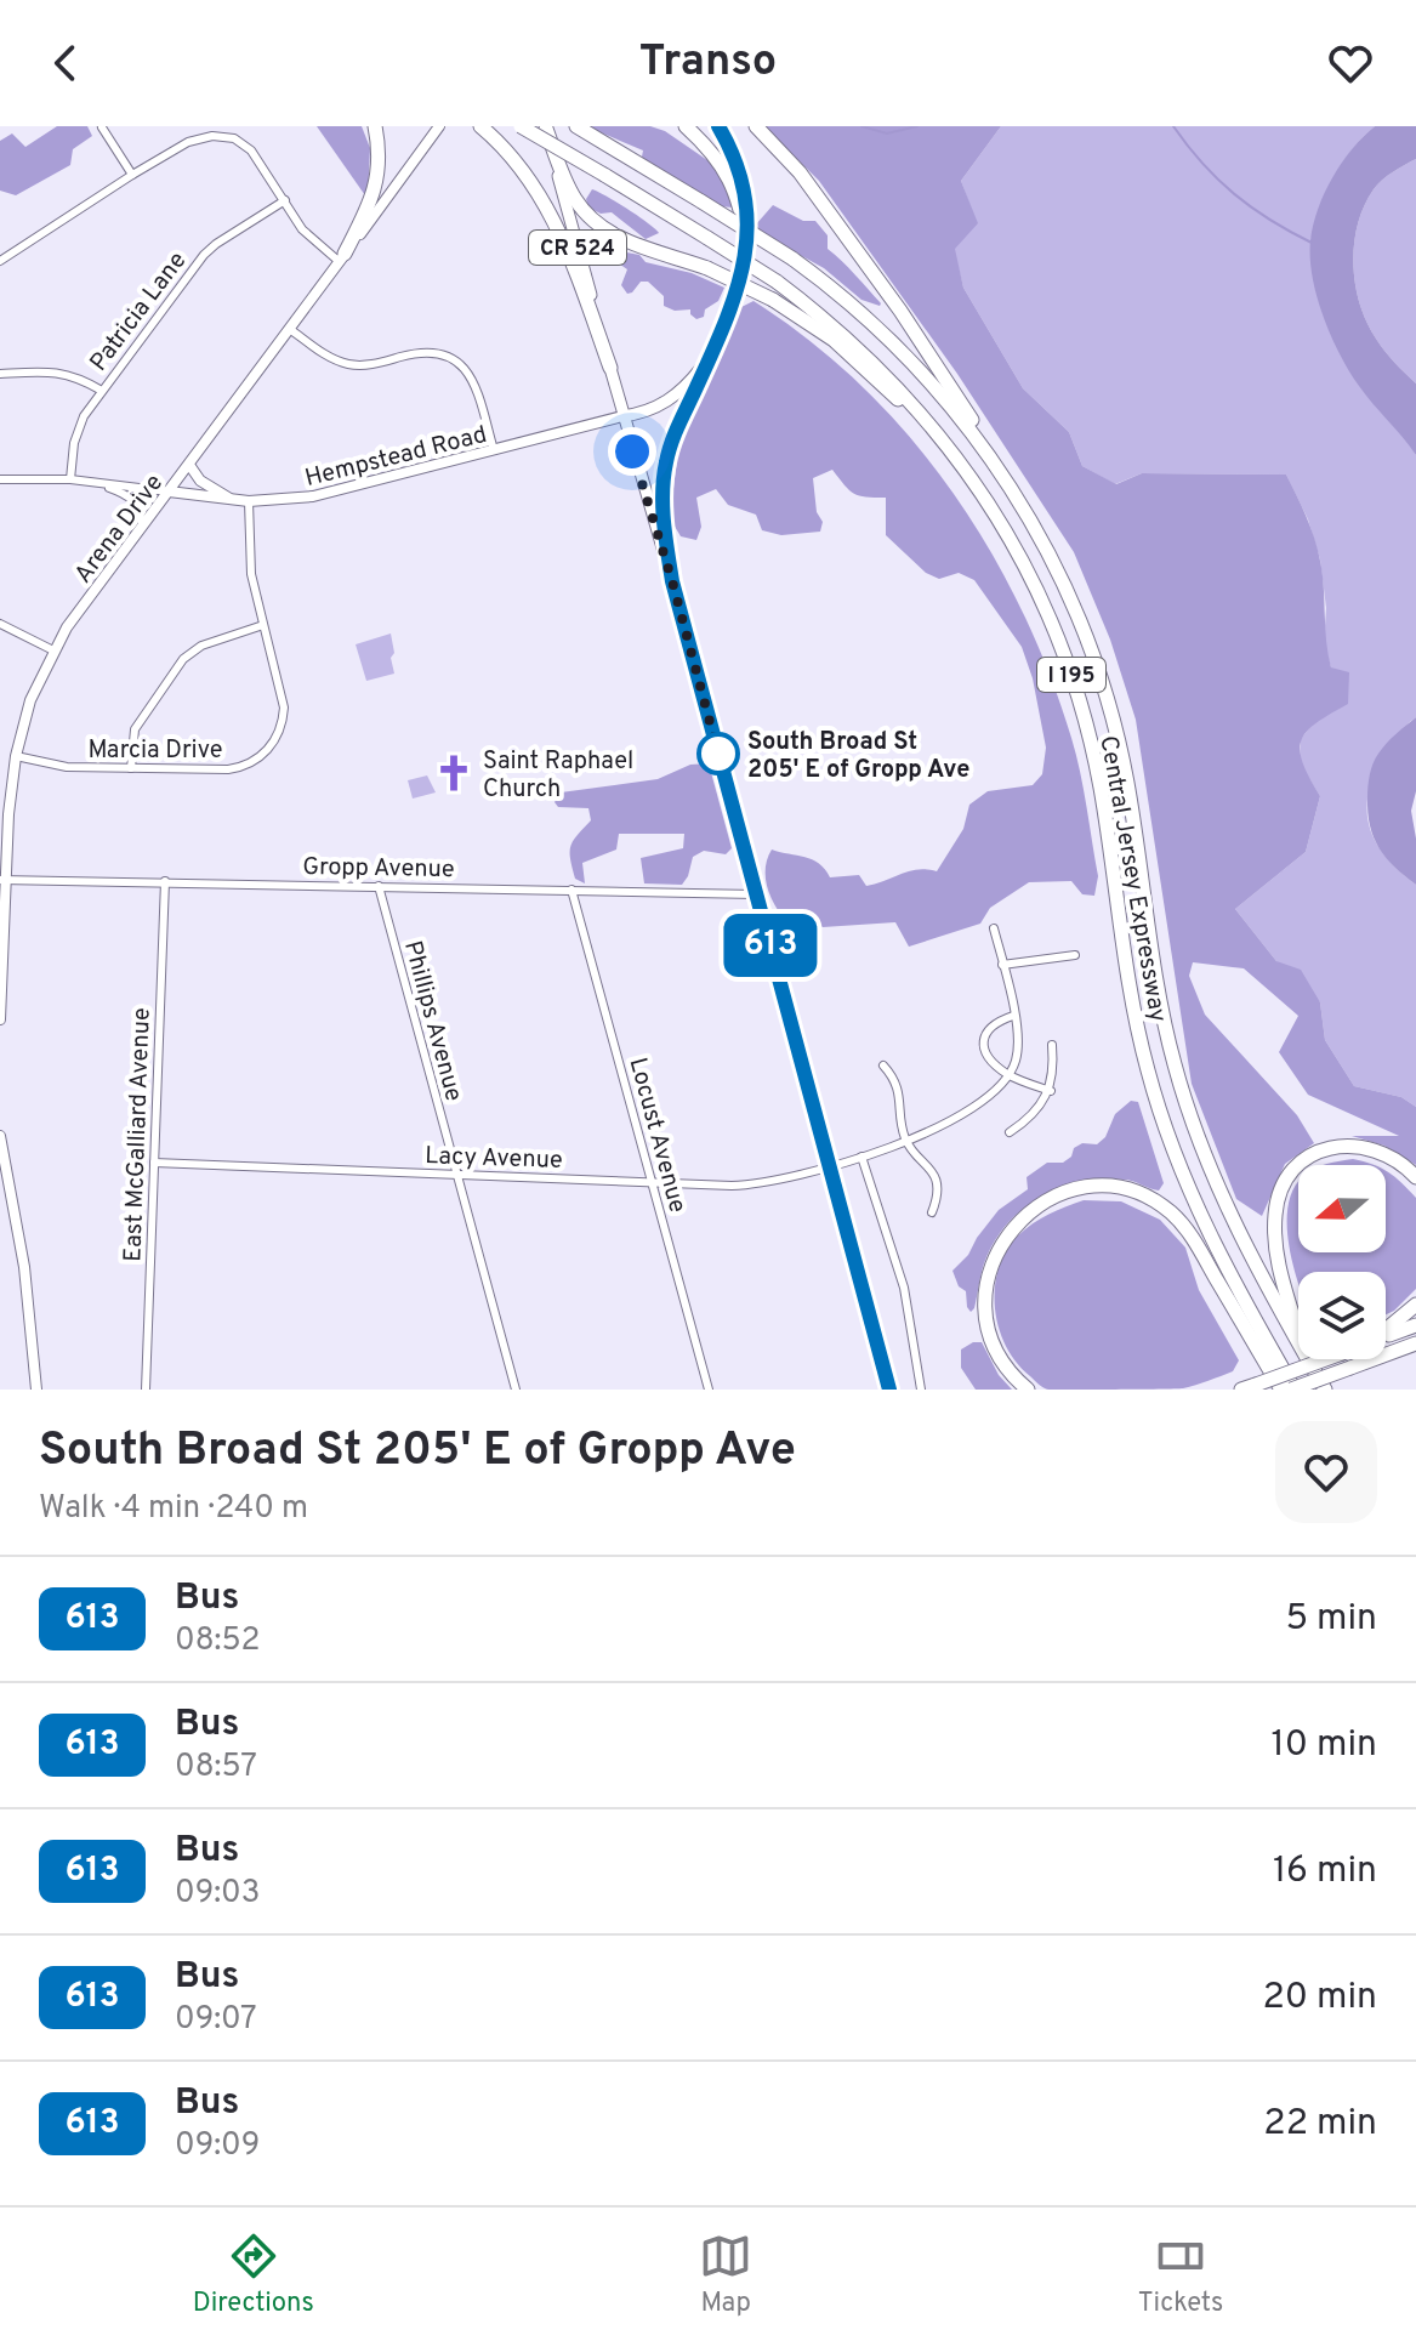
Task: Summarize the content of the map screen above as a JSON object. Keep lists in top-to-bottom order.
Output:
{
  "streets": {
    "highway": ["I 195", "Central Jersey Expressway"],
    "main road": ["CR 524", "Hempstead Road", "Arena Drive"],
    "street": [
      "Patricia Lane",
      "Marcia Drive",
      "Gropp Avenue",
      "Phillips Avenue",
      "East McGalliard Avenue",
      "Locust Avenue",
      "Lacy Avenue"
    ]
  },
  "crossings": [
    ["CR 524", "Hempstead Road"],
    ["CR 524", "Gropp Avenue"],
    ["CR 524", "Lacy Avenue"],
    ["Patricia Lane", "Hempstead Road"],
    ["Hempstead Road", "Arena Drive"],
    ["Hempstead Road", "Marcia Drive"],
    ["Arena Drive", "Marcia Drive"],
    ["Arena Drive", "Gropp Avenue"],
    ["Gropp Avenue", "Phillips Avenue"],
    ["Gropp Avenue", "East McGalliard Avenue"],
    ["Gropp Avenue", "Locust Avenue"],
    ["Phillips Avenue", "Lacy Avenue"],
    ["East McGalliard Avenue", "Lacy Avenue"],
    ["Locust Avenue", "Lacy Avenue"]
  ],
  "places": {
    "other": ["South Broad St 205' E of Gropp Ave"],
    "church": ["Saint Raphael Church"]
  },
  "lines": ["bus line 613"],
  "north": "left",
  "page": {
    "header": "Transo",
    "on_map": "613",
    "heading": ["South Broad St 205' E of Gropp Ave", "Walk · 4 min · 240 m"],
    "list": [
      {
        "mark": "613",
        "name": "Bus",
        "note": "08:52",
        "value": "5 min"
      },
      {
        "mark": "613",
        "name": "Bus",
        "note": "08:57",
        "value": "10 min"
      },
      {
        "mark": "613",
        "name": "Bus",
        "note": "09:03",
        "value": "16 min"
      },
      {
        "mark": "613",
        "name": "Bus",
        "note": "09:07",
        "value": "20 min"
      },
      {
        "mark": "613",
        "name": "Bus",
        "note": "09:09",
        "value": "22 min"
      }
    ],
    "tabs": ["Directions", "Map", "Tickets"]
  }
}
